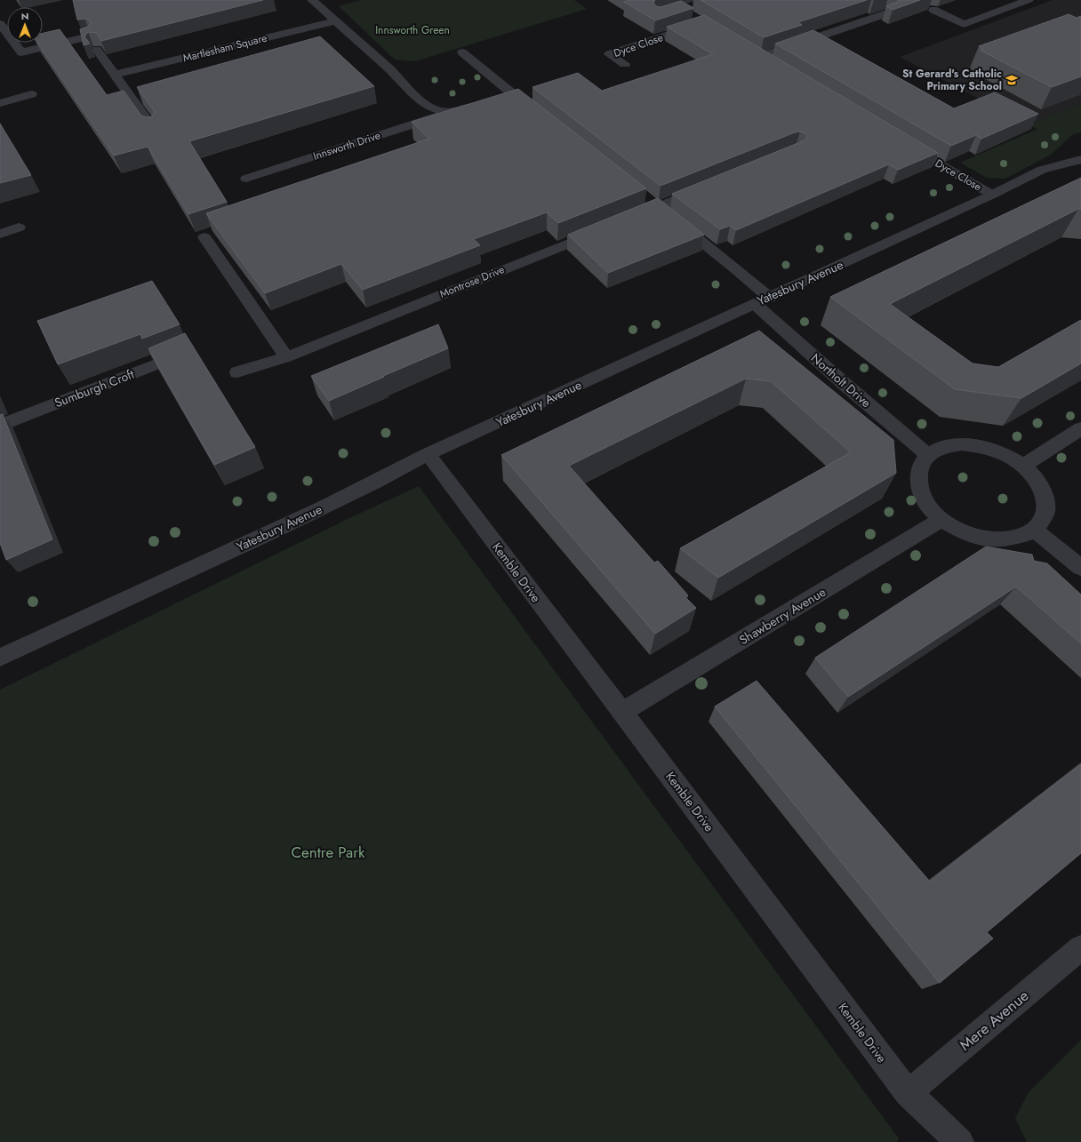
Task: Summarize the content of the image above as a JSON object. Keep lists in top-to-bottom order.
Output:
{
  "streets": {
    "street": [
      "Dyce Close",
      "Martlesham Square",
      "Innsworth Drive",
      "Montrose Drive",
      "Yatesbury Avenue",
      "Northolt Drive",
      "Sumburgh Croft",
      "Kemble Drive",
      "Shawberry Avenue",
      "Mere Avenue"
    ]
  },
  "crossings": [
    ["Dyce Close", "Yatesbury Avenue"],
    ["Martlesham Square", "Innsworth Drive"],
    ["Yatesbury Avenue", "Northolt Drive"],
    ["Yatesbury Avenue", "Kemble Drive"],
    ["Northolt Drive", "Shawberry Avenue"],
    ["Kemble Drive", "Shawberry Avenue"],
    ["Kemble Drive", "Mere Avenue"]
  ],
  "parks": ["Innsworth Green", "Centre Park"],
  "places": {
    "school or university": ["St Gerard's Catholic Primary School"]
  },
  "north": "top"
}
